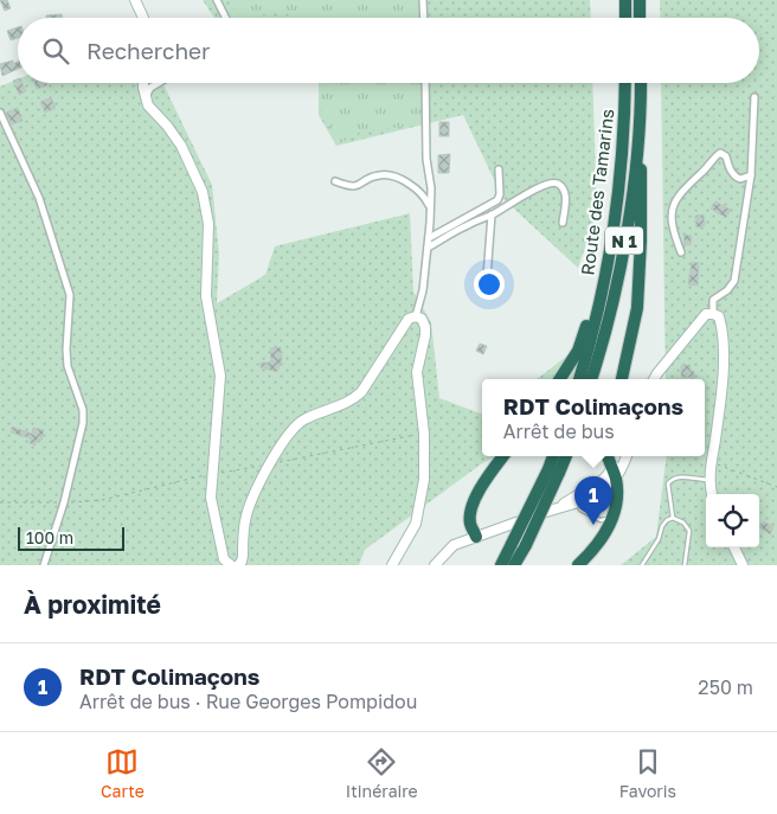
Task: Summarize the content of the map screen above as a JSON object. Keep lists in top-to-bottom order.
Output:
{
  "streets": {
    "highway": ["Route des Tamarins", "N 1"]
  },
  "scale_bar": "100 m",
  "page": {
    "search": "Rechercher",
    "popup": ["RDT Colimaçons", "Arrêt de bus"],
    "pins": "1",
    "scale": "100 m",
    "heading": "À proximité",
    "list": [
      {
        "mark": "1",
        "name": "RDT Colimaçons",
        "note": "Arrêt de bus · Rue Georges Pompidou",
        "value": "250 m"
      }
    ],
    "nav": ["Carte", "Itinéraire", "Favoris"]
  }
}
